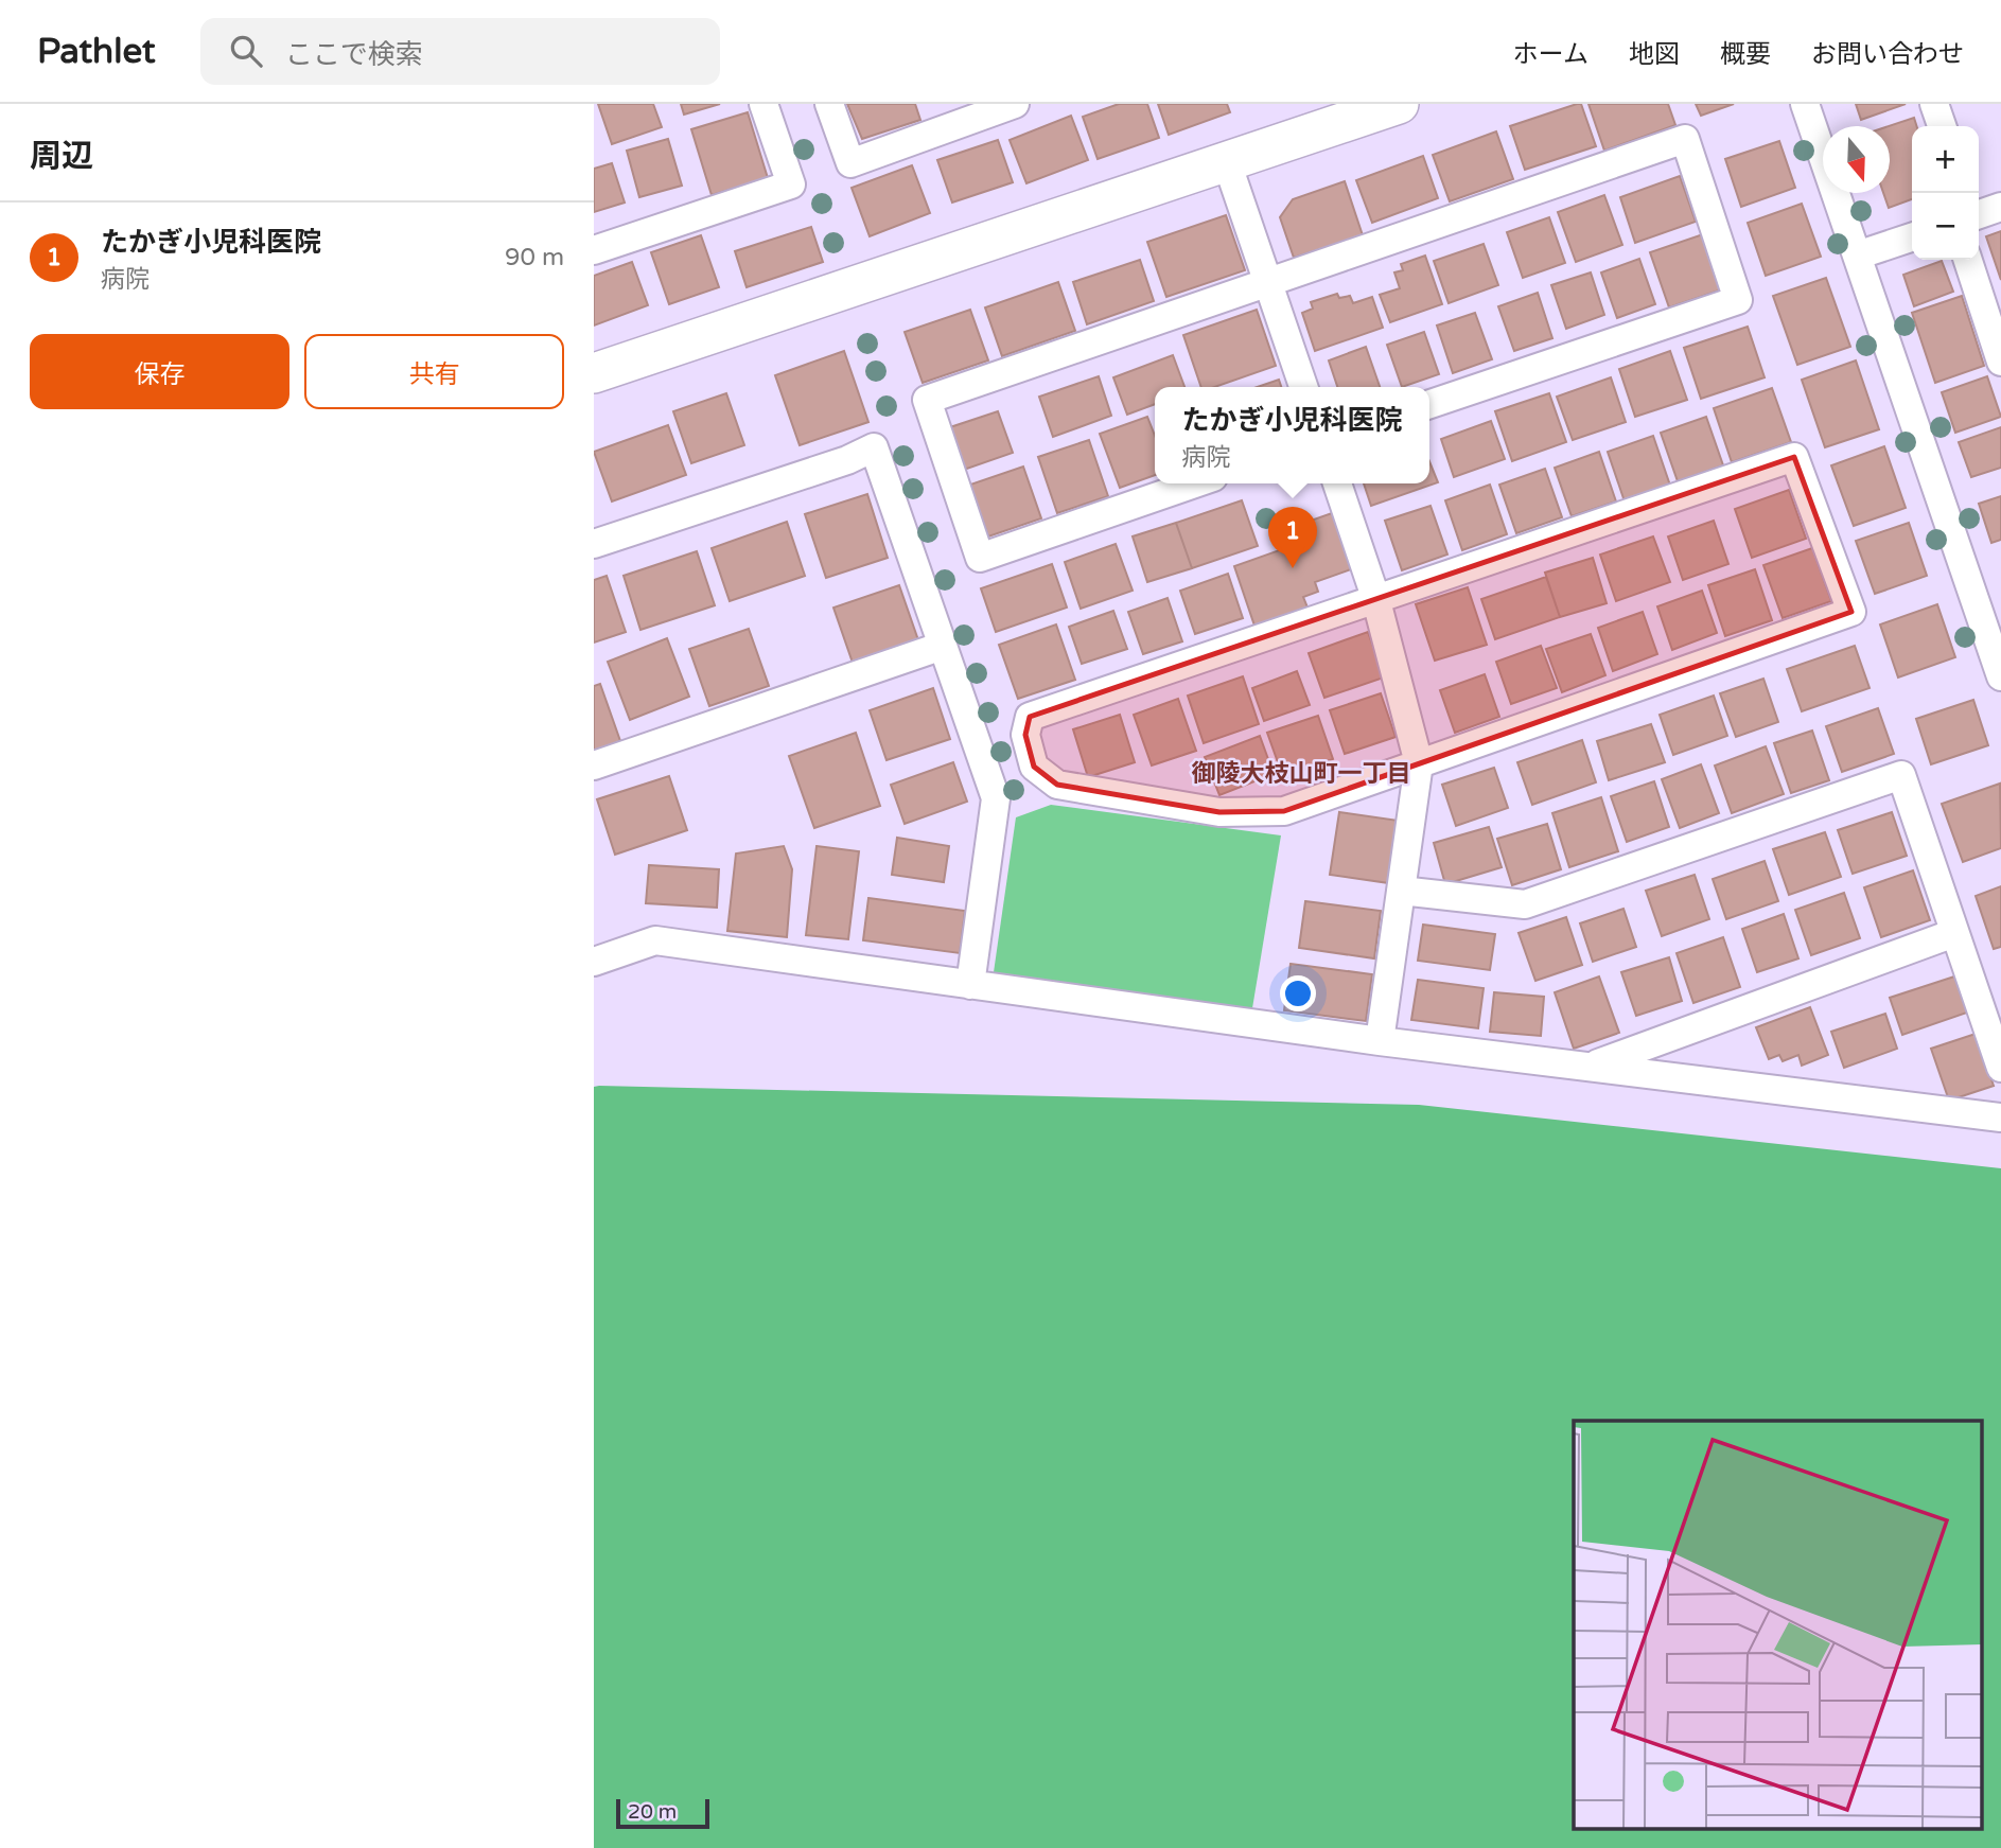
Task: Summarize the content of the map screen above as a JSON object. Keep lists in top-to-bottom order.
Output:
{
  "districts": ["御陵大枝山町一丁目"],
  "scale_bar": "20 m",
  "north": "bottom",
  "page": {
    "header": "Pathlet",
    "search": "ここで検索",
    "nav": [
      "ホーム",
      "地図",
      "概要",
      "お問い合わせ"
    ],
    "heading": "周辺",
    "map_buttons": ["+", "−"],
    "list": [
      {
        "mark": "1",
        "name": "たかぎ小児科医院",
        "note": "病院",
        "value": "90 m"
      }
    ],
    "buttons": ["保存", "共有"],
    "popup": ["たかぎ小児科医院", "病院"],
    "pins": "1",
    "scale": "20 m"
  }
}
